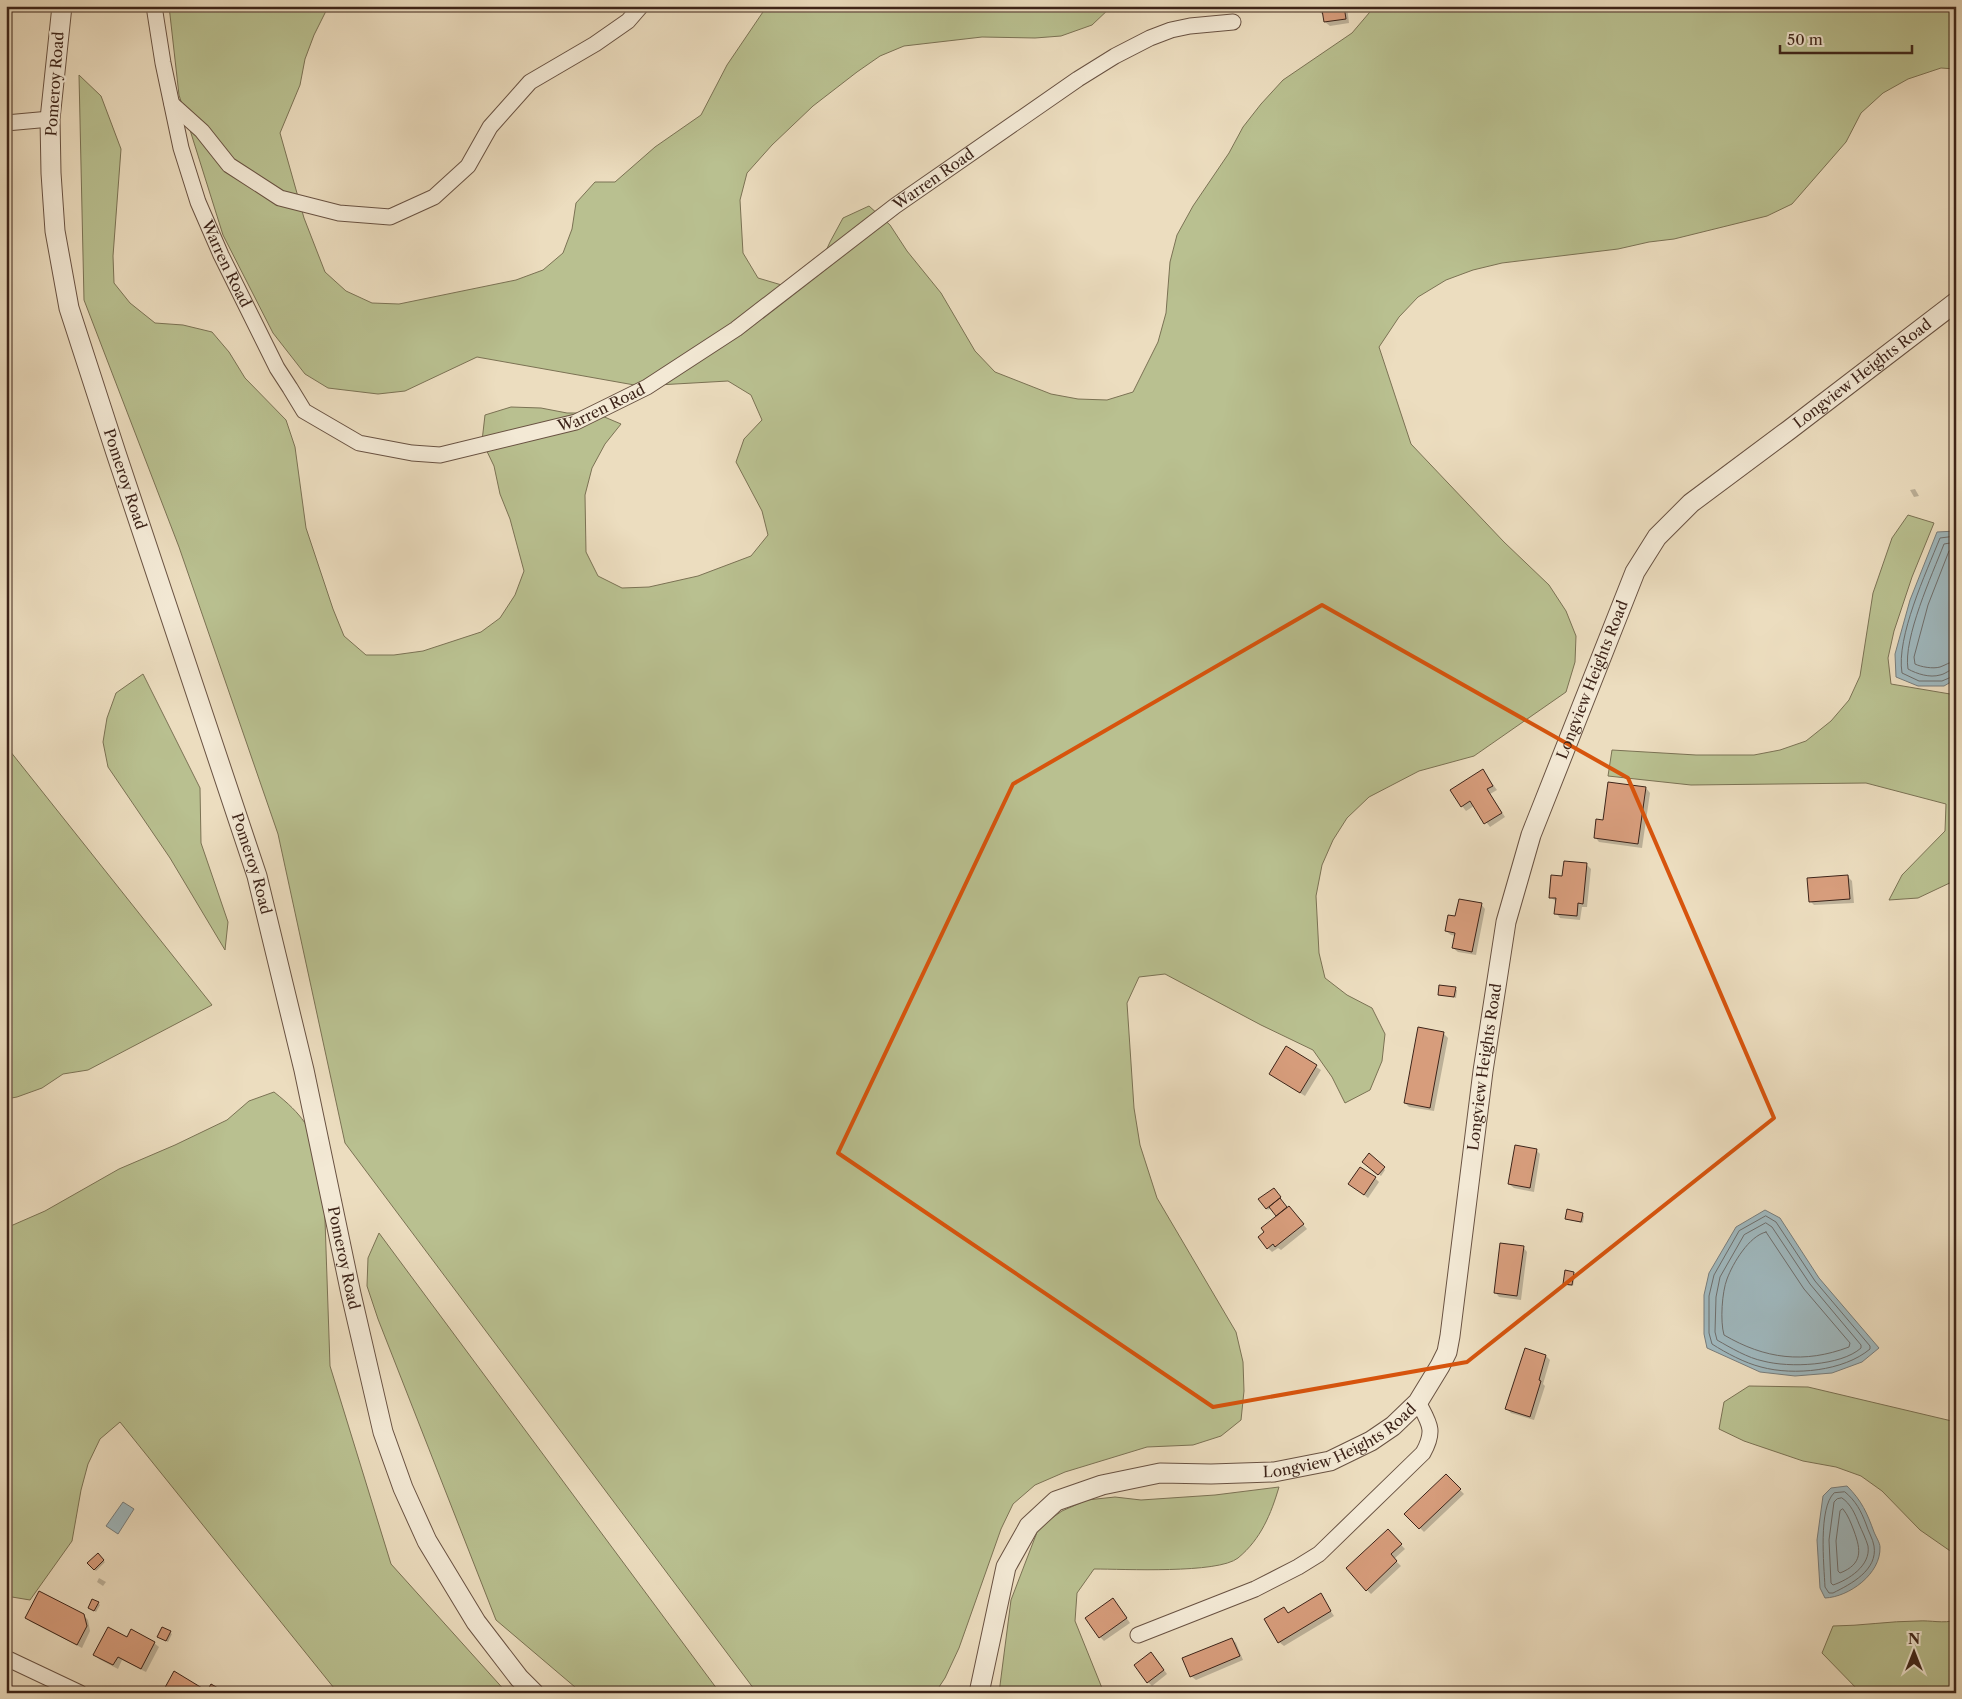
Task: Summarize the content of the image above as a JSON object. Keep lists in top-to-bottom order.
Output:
{
  "streets": {
    "street": ["Pomeroy Road", "Warren Road", "Longview Heights Road"]
  },
  "scale_bar": "50 m",
  "north": "top"
}
